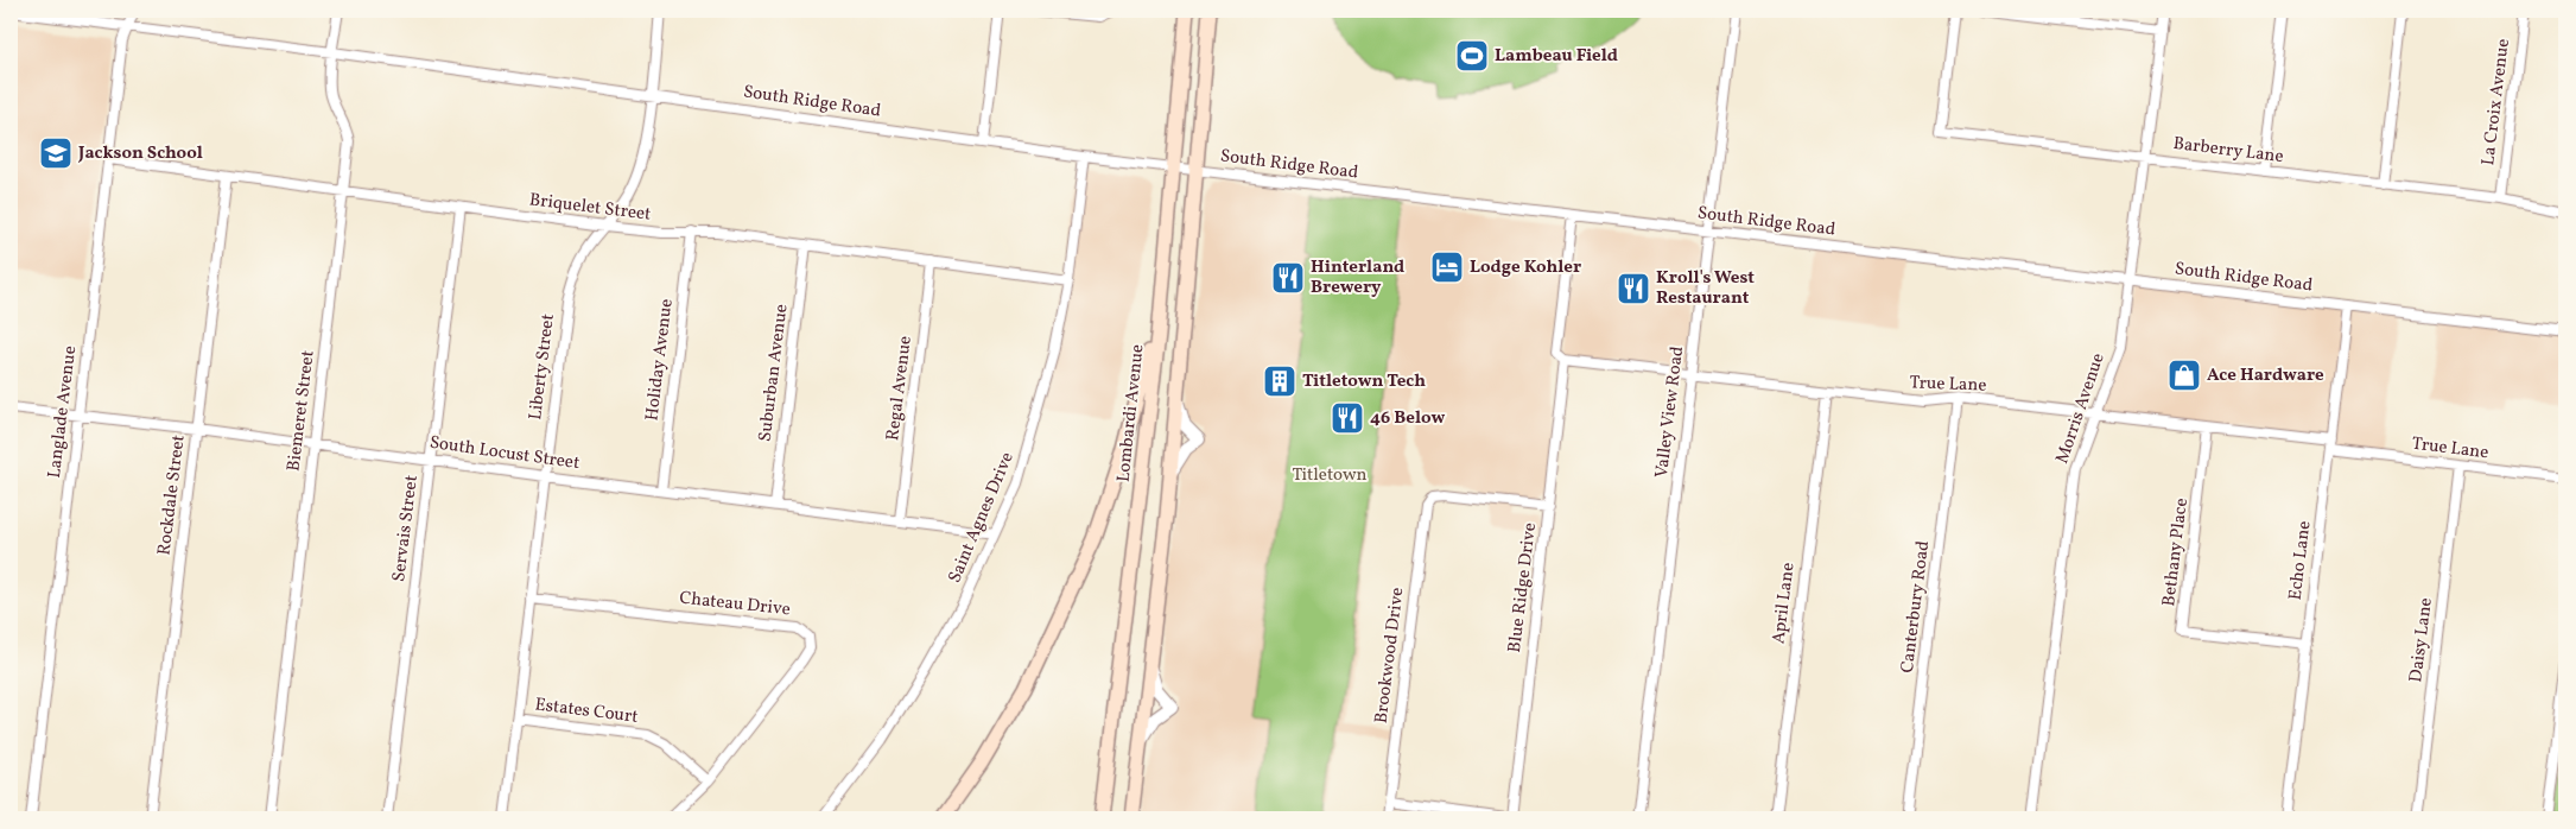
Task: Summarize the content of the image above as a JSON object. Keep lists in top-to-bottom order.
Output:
{
  "streets": {
    "main road": ["Lombardi Avenue"],
    "street": [
      "South Ridge Road",
      "La Croix Avenue",
      "Barberry Lane",
      "Briquelet Street",
      "Holiday Avenue",
      "Liberty Street",
      "Suburban Avenue",
      "True Lane",
      "Regal Avenue",
      "Morris Avenue",
      "Biemeret Street",
      "Langlade Avenue",
      "Valley View Road",
      "South Locust Street",
      "Rockdale Street",
      "Saint Agnes Drive",
      "Servais Street",
      "Bethany Place",
      "Echo Lane",
      "Blue Ridge Drive",
      "April Lane",
      "Chateau Drive",
      "Canterbury Road",
      "Daisy Lane",
      "Brookwood Drive",
      "Estates Court"
    ]
  },
  "crossings": [
    ["South Ridge Road", "Liberty Street"],
    ["South Ridge Road", "Morris Avenue"],
    ["South Ridge Road", "Biemeret Street"],
    ["South Ridge Road", "Langlade Avenue"],
    ["South Ridge Road", "Valley View Road"],
    ["South Ridge Road", "Lombardi Avenue"],
    ["South Ridge Road", "Saint Agnes Drive"],
    ["South Ridge Road", "Echo Lane"],
    ["South Ridge Road", "Blue Ridge Drive"],
    ["La Croix Avenue", "Barberry Lane"],
    ["Barberry Lane", "Morris Avenue"],
    ["Briquelet Street", "Holiday Avenue"],
    ["Briquelet Street", "Liberty Street"],
    ["Briquelet Street", "Suburban Avenue"],
    ["Briquelet Street", "Regal Avenue"],
    ["Briquelet Street", "Biemeret Street"],
    ["Briquelet Street", "Langlade Avenue"],
    ["Briquelet Street", "Rockdale Street"],
    ["Briquelet Street", "Saint Agnes Drive"],
    ["Briquelet Street", "Servais Street"],
    ["Holiday Avenue", "South Locust Street"],
    ["Liberty Street", "South Locust Street"],
    ["Liberty Street", "Chateau Drive"],
    ["Liberty Street", "Estates Court"],
    ["Suburban Avenue", "South Locust Street"],
    ["True Lane", "Morris Avenue"],
    ["True Lane", "Valley View Road"],
    ["True Lane", "Bethany Place"],
    ["True Lane", "Echo Lane"],
    ["True Lane", "Blue Ridge Drive"],
    ["True Lane", "April Lane"],
    ["True Lane", "Canterbury Road"],
    ["True Lane", "Daisy Lane"],
    ["Regal Avenue", "South Locust Street"],
    ["Biemeret Street", "South Locust Street"],
    ["Langlade Avenue", "South Locust Street"],
    ["South Locust Street", "Rockdale Street"],
    ["South Locust Street", "Saint Agnes Drive"],
    ["South Locust Street", "Servais Street"],
    ["Bethany Place", "Echo Lane"],
    ["Blue Ridge Drive", "Brookwood Drive"],
    ["Chateau Drive", "Estates Court"]
  ],
  "parks": ["Titletown"],
  "places": {
    "sports": ["Lambeau Field"],
    "school or university": ["Jackson School"],
    "hotel": ["Lodge Kohler"],
    "restaurant": ["Hinterland Brewery", "Kroll's West Restaurant", "46 Below"],
    "shop": ["Ace Hardware"],
    "building": ["Titletown Tech"]
  }
}
